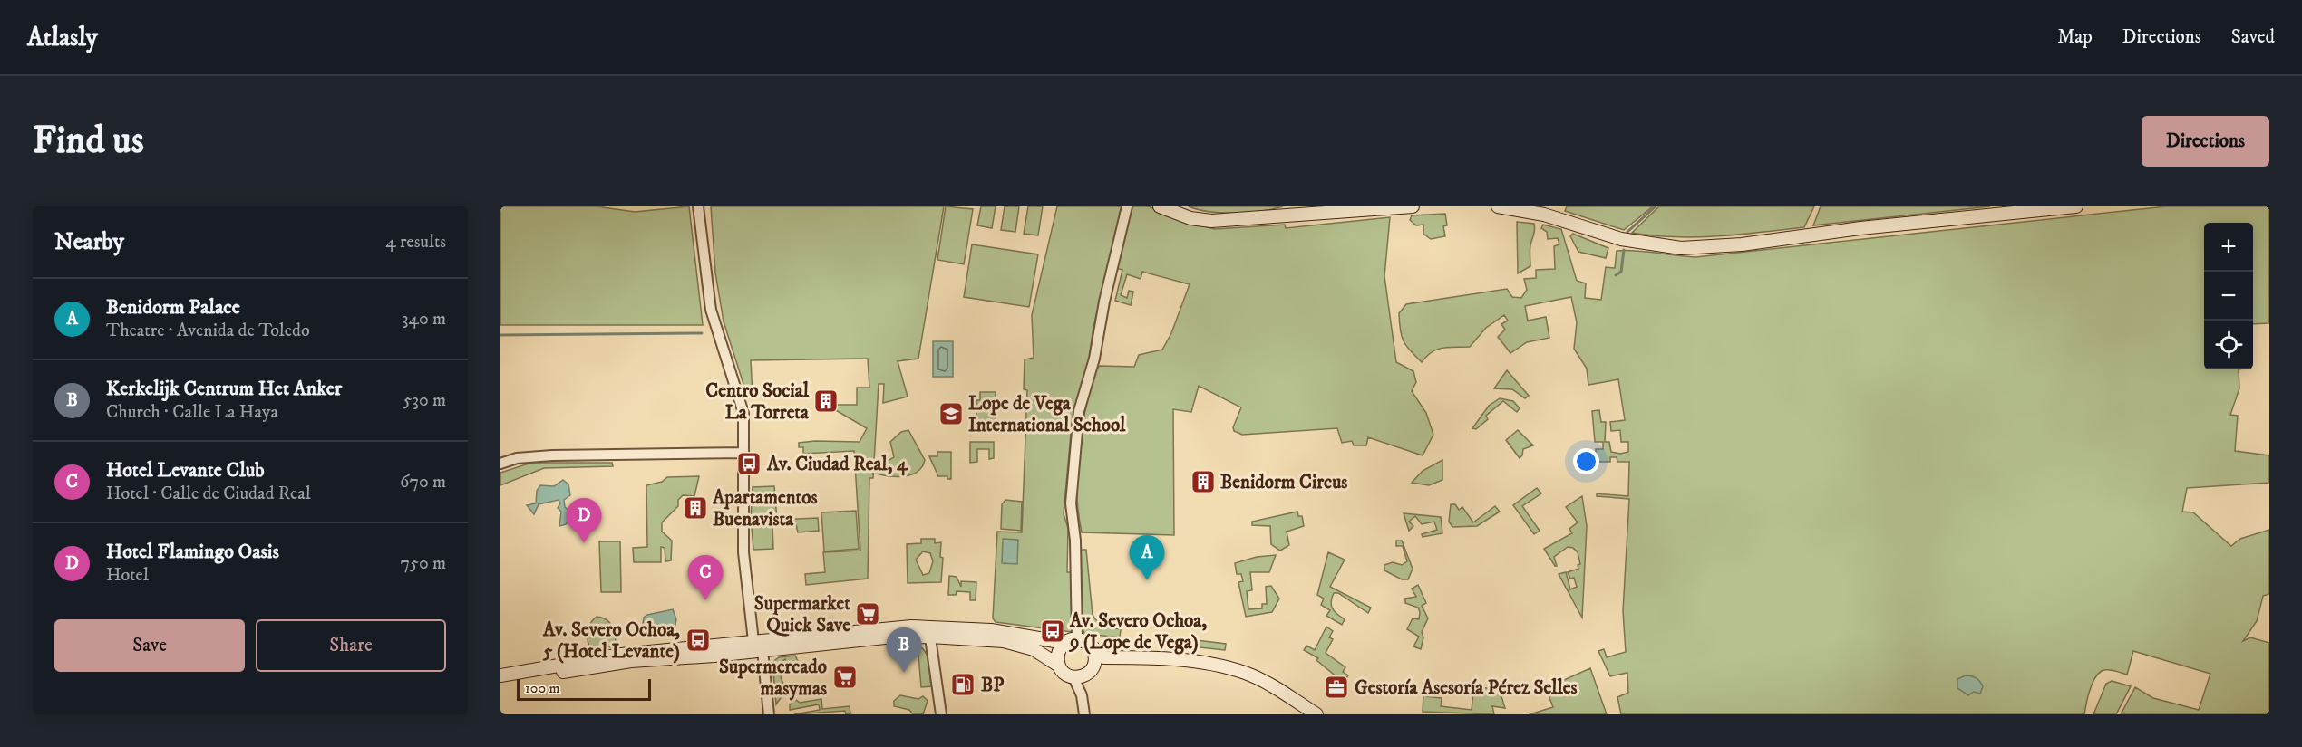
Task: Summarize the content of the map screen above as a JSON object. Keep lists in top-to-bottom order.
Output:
{
  "places": {
    "building": ["Centro Social La Torreta", "Benidorm Circus", "Apartamentos Buenavista"],
    "school or university": ["Lope de Vega International School"],
    "bus stop": ["Av. Ciudad Real, 4", "Av. Severo Ochoa, 9 (Lope de Vega)", "Av. Severo Ochoa, 5 (Hotel Levante)"],
    "supermarket": ["Supermarket Quick Save", "Supermercado masymas"],
    "fuel station": ["BP"],
    "office": ["Gestoría Asesoría Pérez Selles"]
  },
  "scale_bar": "100 m",
  "page": {
    "header": "Atlasly",
    "nav": ["Map", "Directions", "Saved"],
    "buttons": [
      "Directions",
      ["Save", "Share"]
    ],
    "title": "Find us",
    "heading": ["Nearby", "4 results"],
    "map_buttons": ["+", "−"],
    "list": [
      {
        "mark": "A",
        "name": "Benidorm Palace",
        "note": "Theatre · Avenida de Toledo",
        "value": "340 m"
      },
      {
        "mark": "B",
        "name": "Kerkelijk Centrum Het Anker",
        "note": "Church · Calle La Haya",
        "value": "530 m"
      },
      {
        "mark": "C",
        "name": "Hotel Levante Club",
        "note": "Hotel · Calle de Ciudad Real",
        "value": "670 m"
      },
      {
        "mark": "D",
        "name": "Hotel Flamingo Oasis",
        "note": "Hotel",
        "value": "750 m"
      }
    ],
    "pins": [
      "D",
      "A",
      "C",
      "B"
    ],
    "scale": "100 m"
  }
}
